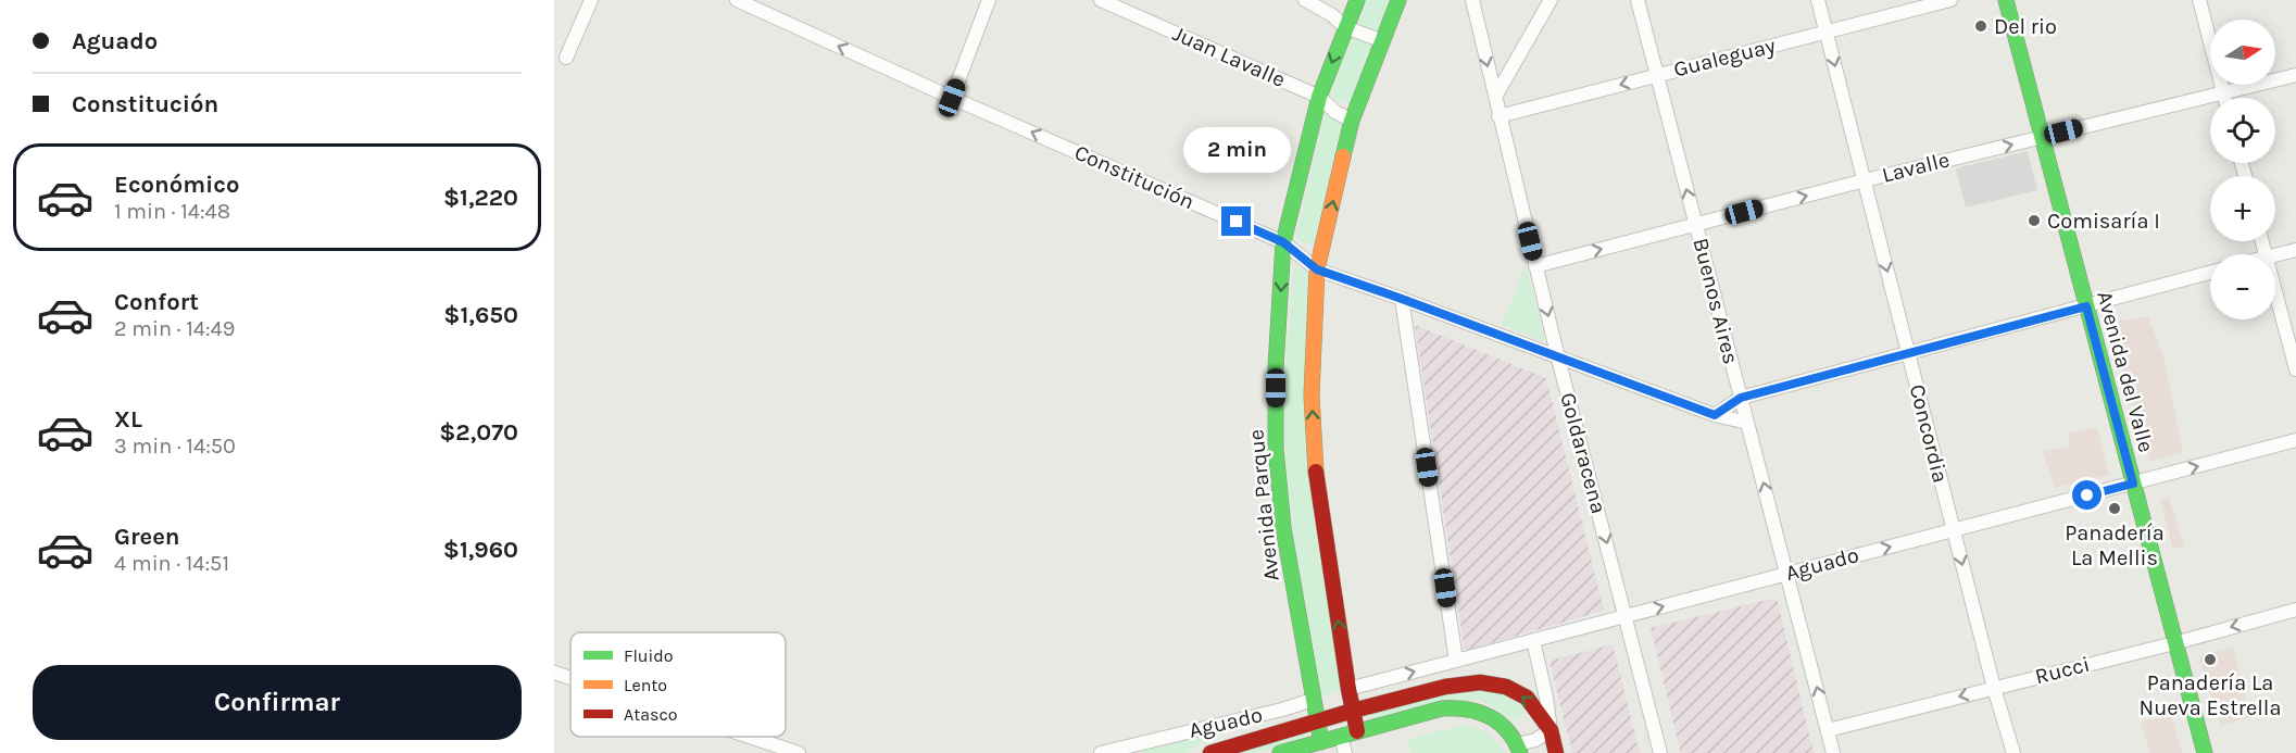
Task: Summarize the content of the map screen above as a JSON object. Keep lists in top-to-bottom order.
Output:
{
  "streets": {
    "main road": ["Avenida del Valle", "Avenida Parque"],
    "street": [
      "Juan Lavalle",
      "Gualeguay",
      "Lavalle",
      "Constitución",
      "Buenos Aires",
      "Concordia",
      "Goldaracena",
      "Aguado",
      "Rucci"
    ]
  },
  "crossings": [
    ["Juan Lavalle", "Avenida Parque"],
    ["Gualeguay", "Buenos Aires"],
    ["Gualeguay", "Concordia"],
    ["Gualeguay", "Goldaracena"],
    ["Lavalle", "Buenos Aires"],
    ["Lavalle", "Avenida del Valle"],
    ["Lavalle", "Concordia"],
    ["Lavalle", "Goldaracena"],
    ["Constitución", "Buenos Aires"],
    ["Constitución", "Goldaracena"],
    ["Constitución", "Avenida Parque"],
    ["Buenos Aires", "Aguado"],
    ["Buenos Aires", "Rucci"],
    ["Avenida del Valle", "Aguado"],
    ["Avenida del Valle", "Rucci"],
    ["Concordia", "Aguado"],
    ["Concordia", "Rucci"],
    ["Goldaracena", "Aguado"],
    ["Avenida Parque", "Aguado"]
  ],
  "one_way": [
    "Gualeguay",
    "Lavalle",
    "Constitución",
    "Buenos Aires",
    "Concordia",
    "Goldaracena",
    "Aguado",
    "Rucci"
  ],
  "places": [
    "Del rio",
    "Comisaría I",
    "Panadería La Mellis",
    "Panadería La Nueva Estrella"
  ],
  "legend": ["Fluido", "Lento", "Atasco"],
  "north": "right",
  "page": {
    "banner": ["Aguado", "Constitución"],
    "map_buttons": ["+", "−"],
    "bubble": "2 min",
    "list": [
      {
        "name": "Económico",
        "note": "1 min · 14:48",
        "value": "$1,220"
      },
      {
        "name": "Confort",
        "note": "2 min · 14:49",
        "value": "$1,650"
      },
      {
        "name": "XL",
        "note": "3 min · 14:50",
        "value": "$2,070"
      },
      {
        "name": "Green",
        "note": "4 min · 14:51",
        "value": "$1,960"
      }
    ],
    "buttons": "Confirmar"
  }
}
